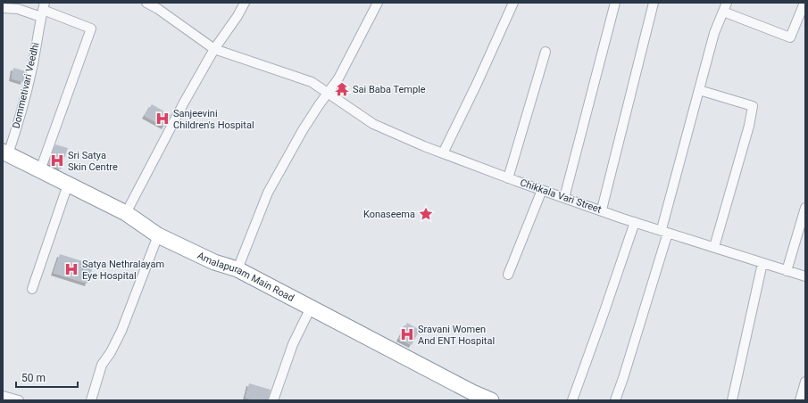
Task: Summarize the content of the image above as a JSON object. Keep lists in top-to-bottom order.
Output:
{
  "streets": {
    "highway": ["Amalapuram Main Road"],
    "street": ["Dommetivari Veedhi", "Chikkala Vari Street"]
  },
  "crossings": [
    ["Dommetivari Veedhi", "Amalapuram Main Road"]
  ],
  "places": {
    "temple": ["Sai Baba Temple"],
    "hospital": [
      "Sanjeevini Children's Hospital",
      "Sri Satya Skin Centre",
      "Satya Nethralayam Eye Hospital",
      "Sravani Women And ENT Hospital"
    ],
    "place": ["Konaseema"]
  },
  "scale_bar": "50 m"
}
